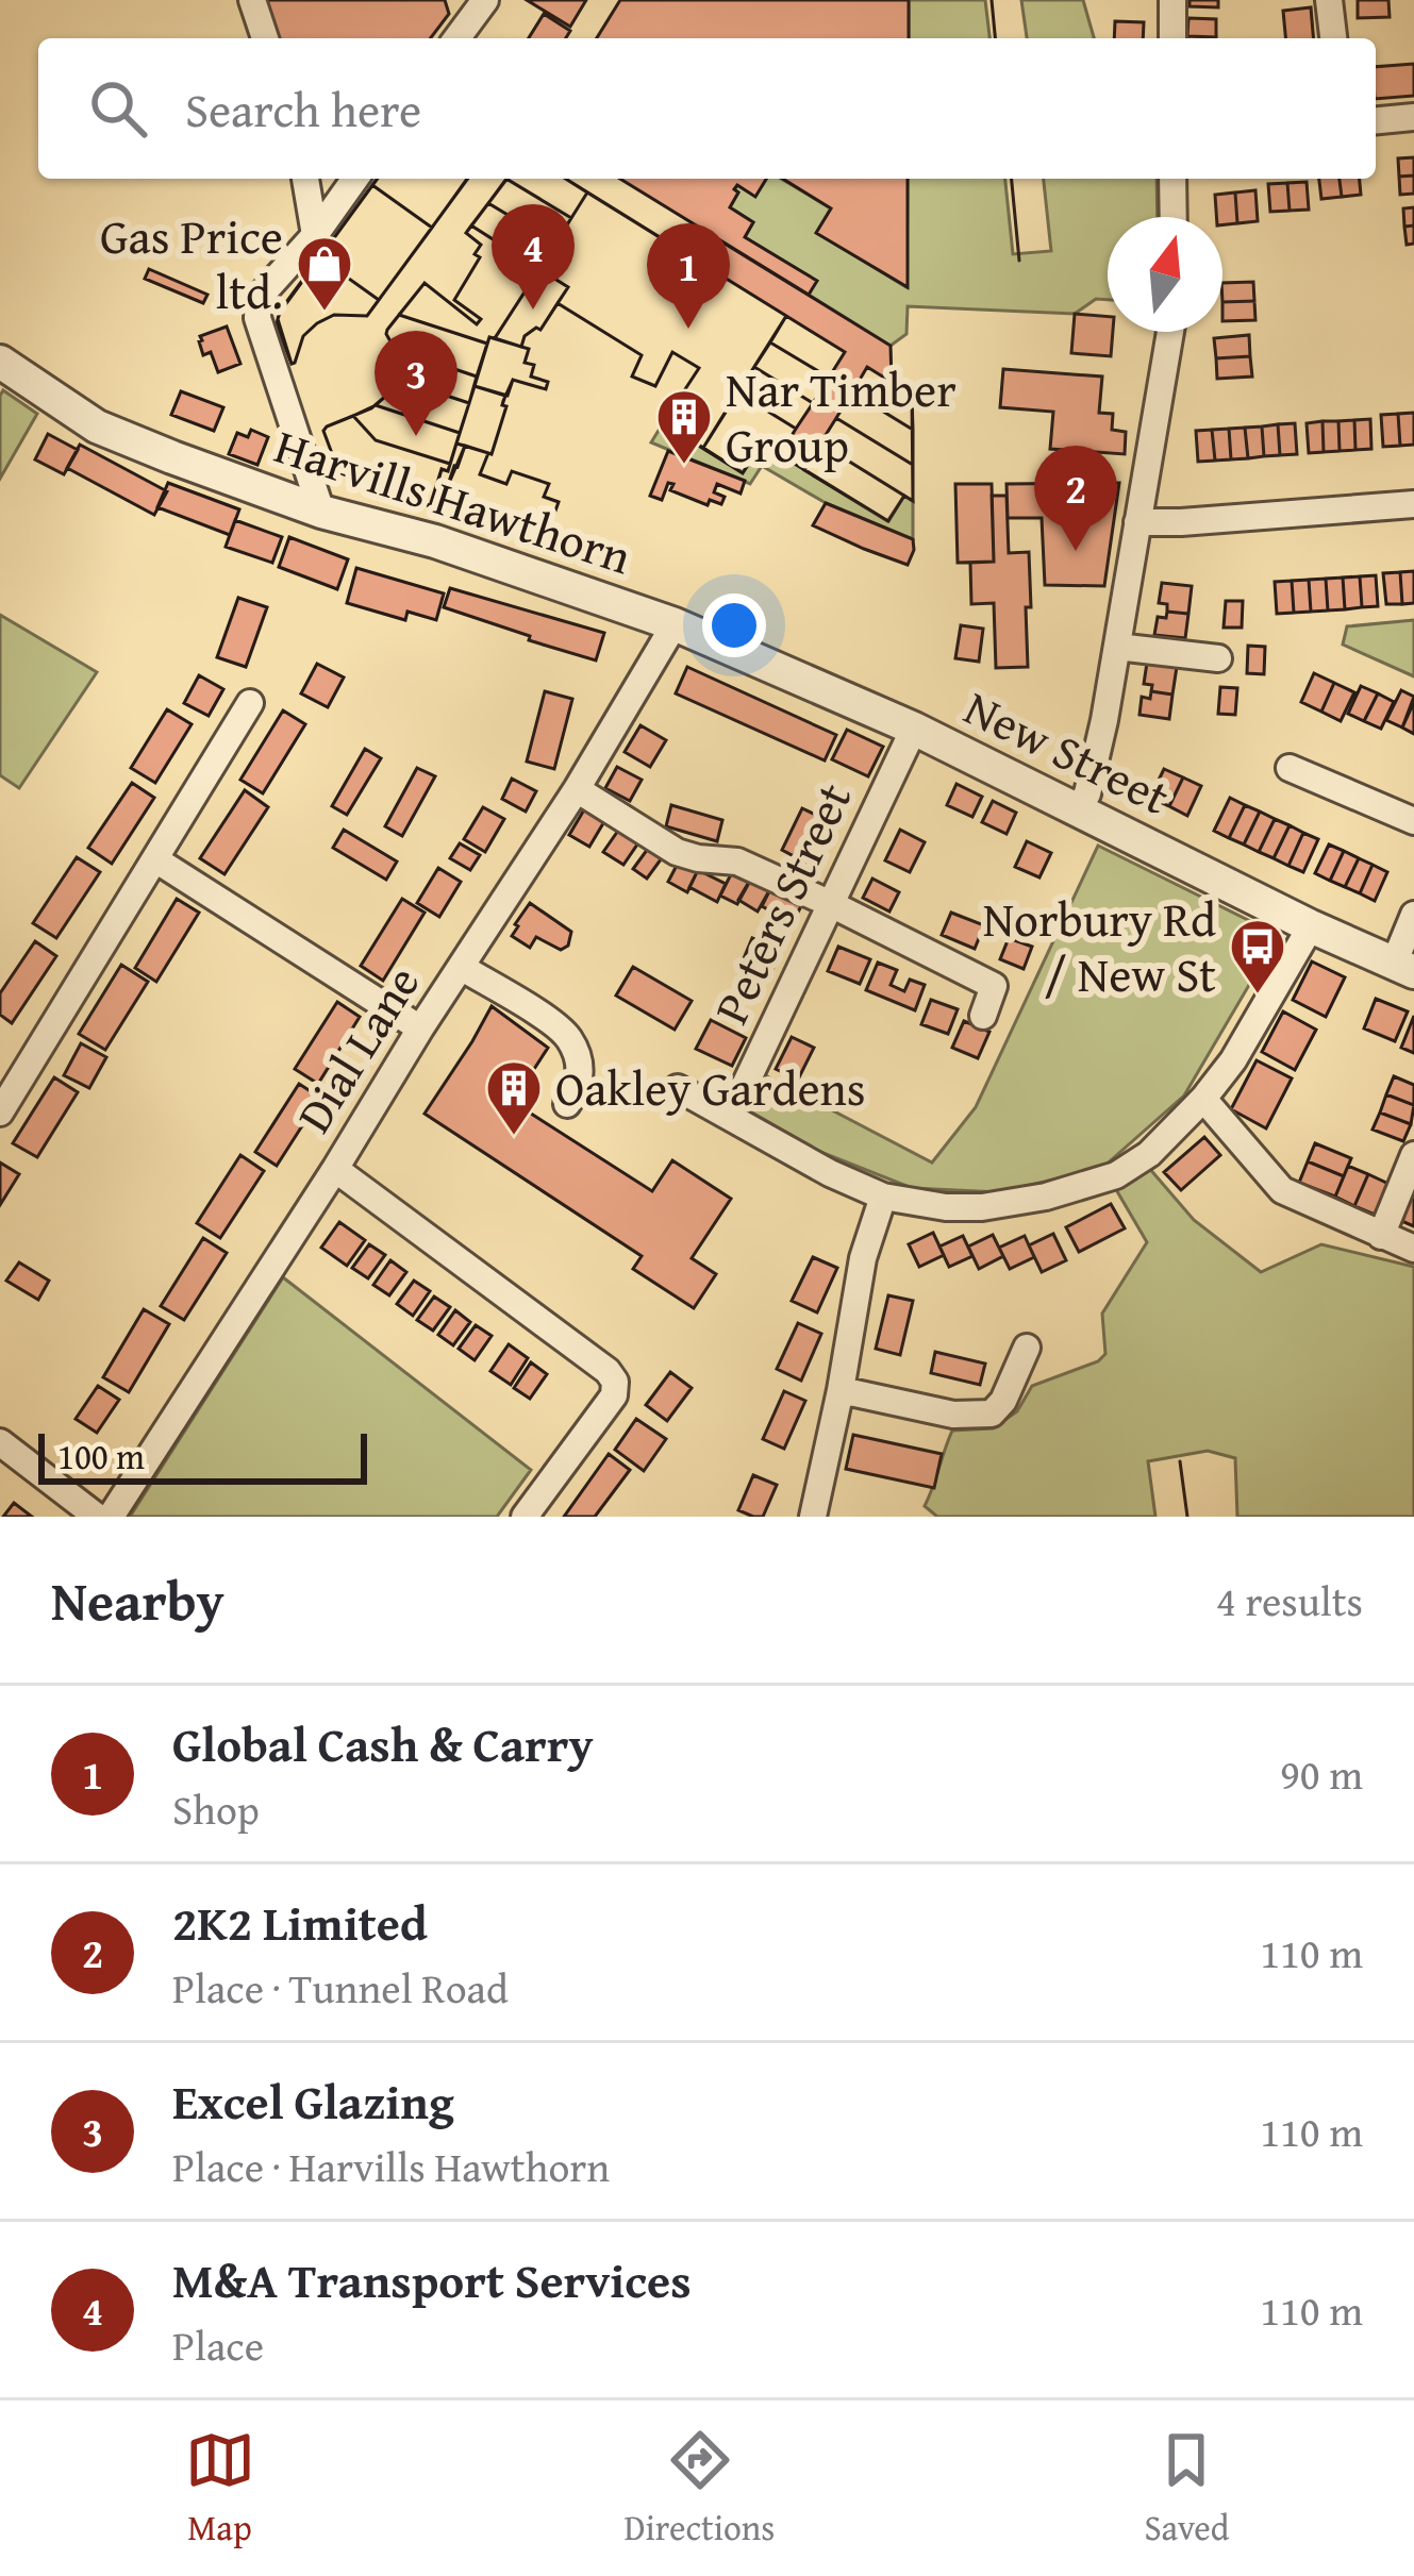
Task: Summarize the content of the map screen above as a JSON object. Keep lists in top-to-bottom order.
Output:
{
  "streets": {
    "street": [
      "Harvills Hawthorn",
      "New Street",
      "Peters Street",
      "Dial Lane"
    ]
  },
  "crossings": [
    ["Harvills Hawthorn", "New Street"],
    ["Harvills Hawthorn", "Dial Lane"],
    ["New Street", "Peters Street"],
    ["New Street", "Dial Lane"]
  ],
  "places": {
    "shop": ["Gas Price ltd."],
    "building": ["Nar Timber Group", "Oakley Gardens"],
    "bus stop": ["Norbury Rd / New St"]
  },
  "scale_bar": "100 m",
  "north": "top",
  "page": {
    "search": "Search here",
    "pins": [
      "4",
      "1",
      "3",
      "2"
    ],
    "scale": "100 m",
    "heading": ["Nearby", "4 results"],
    "list": [
      {
        "mark": "1",
        "name": "Global Cash & Carry",
        "note": "Shop",
        "value": "90 m"
      },
      {
        "mark": "2",
        "name": "2K2 Limited",
        "note": "Place · Tunnel Road",
        "value": "110 m"
      },
      {
        "mark": "3",
        "name": "Excel Glazing",
        "note": "Place · Harvills Hawthorn",
        "value": "110 m"
      },
      {
        "mark": "4",
        "name": "M&A Transport Services",
        "note": "Place",
        "value": "110 m"
      }
    ],
    "nav": ["Map", "Directions", "Saved"]
  }
}
